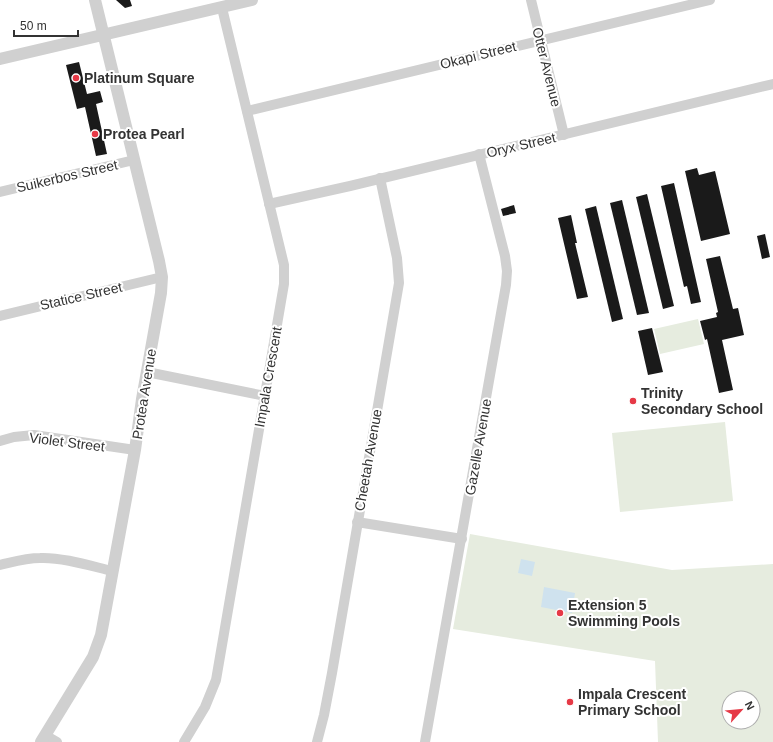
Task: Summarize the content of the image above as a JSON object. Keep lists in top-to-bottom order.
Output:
{
  "streets": {
    "street": [
      "Okapi Street",
      "Otter Avenue",
      "Oryx Street",
      "Suikerbos Street",
      "Statice Street",
      "Impala Crescent",
      "Protea Avenue",
      "Violet Street",
      "Gazelle Avenue",
      "Cheetah Avenue"
    ]
  },
  "crossings": [
    ["Okapi Street", "Otter Avenue"],
    ["Okapi Street", "Impala Crescent"],
    ["Otter Avenue", "Oryx Street"],
    ["Oryx Street", "Impala Crescent"],
    ["Oryx Street", "Gazelle Avenue"],
    ["Oryx Street", "Cheetah Avenue"],
    ["Suikerbos Street", "Protea Avenue"],
    ["Statice Street", "Protea Avenue"],
    ["Protea Avenue", "Violet Street"]
  ],
  "places": [
    "Platinum Square",
    "Protea Pearl",
    "Trinity Secondary School",
    "Extension 5 Swimming Pools",
    "Impala Crescent Primary School"
  ],
  "scale_bar": "50 m",
  "north": "top right"
}
